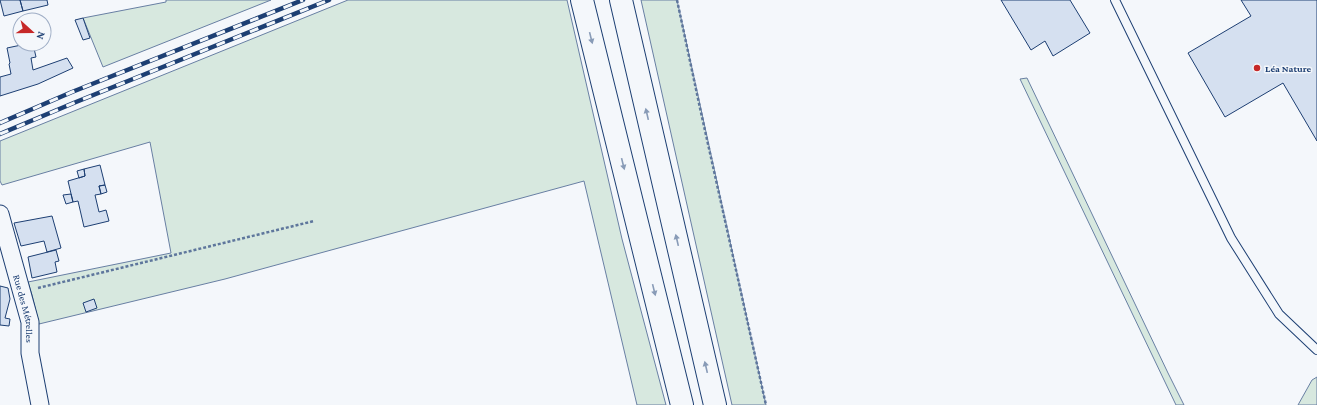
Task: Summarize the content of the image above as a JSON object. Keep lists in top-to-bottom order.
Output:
{
  "streets": {
    "street": ["Rue des Métrelles"]
  },
  "places": ["Léa Nature"],
  "north": "right"
}
